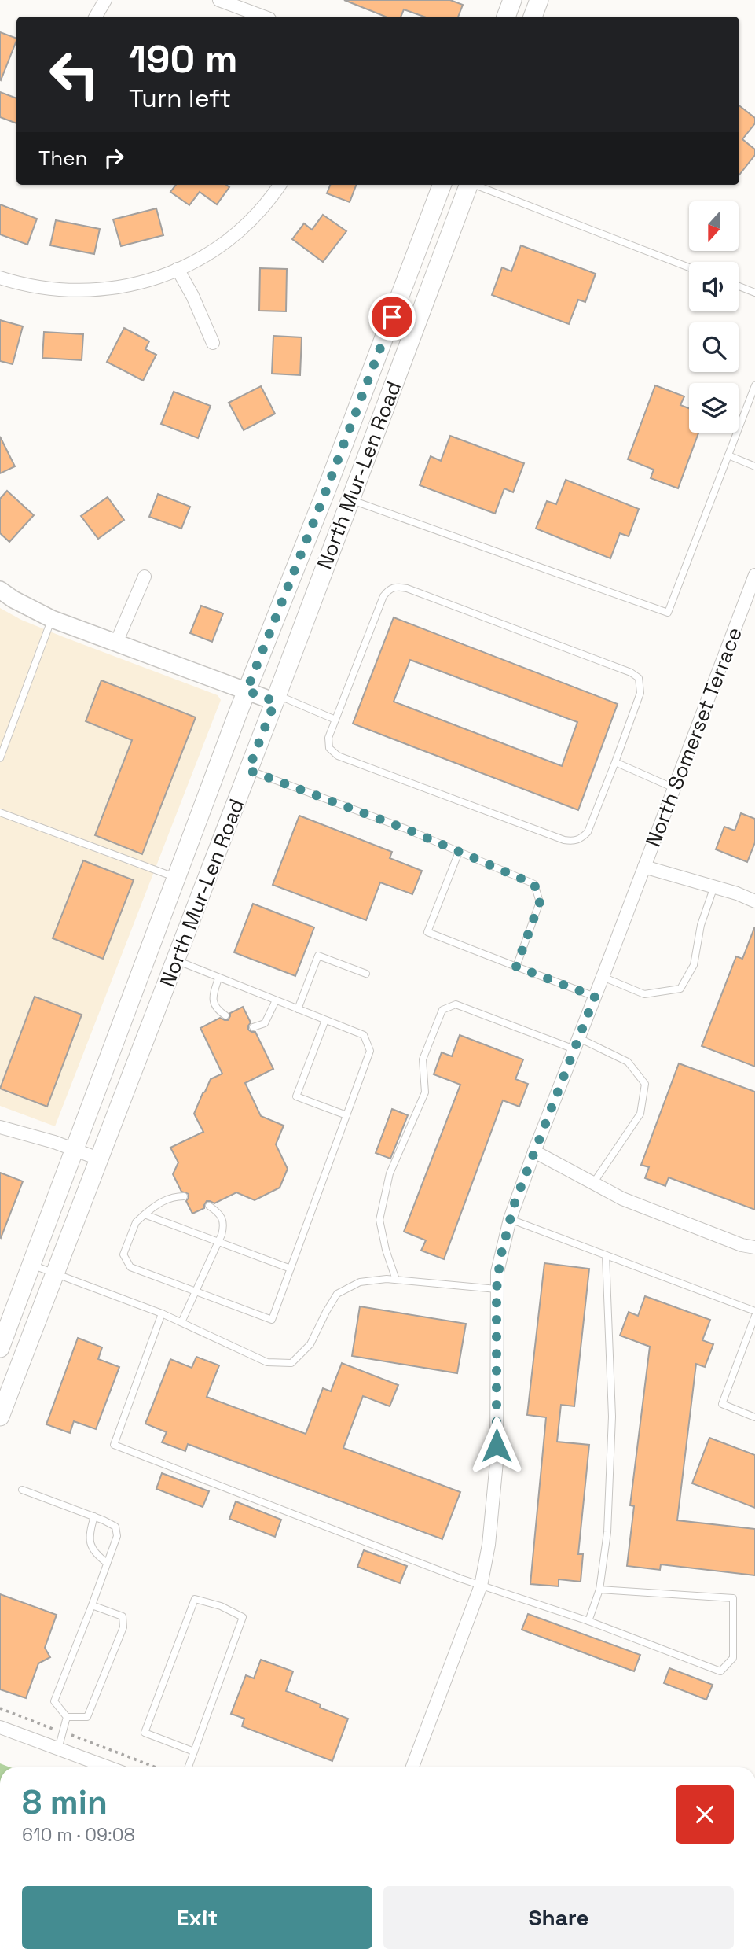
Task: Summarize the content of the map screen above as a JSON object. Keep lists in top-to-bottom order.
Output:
{
  "streets": {
    "main road": ["North Mur-Len Road"],
    "street": ["North Somerset Terrace"]
  },
  "north": "bottom",
  "page": {
    "turn": ["190 m", "Turn left"],
    "then": "Then",
    "heading": ["8 min", "610 m · 09:08"],
    "buttons": ["Exit", "Share"]
  }
}
